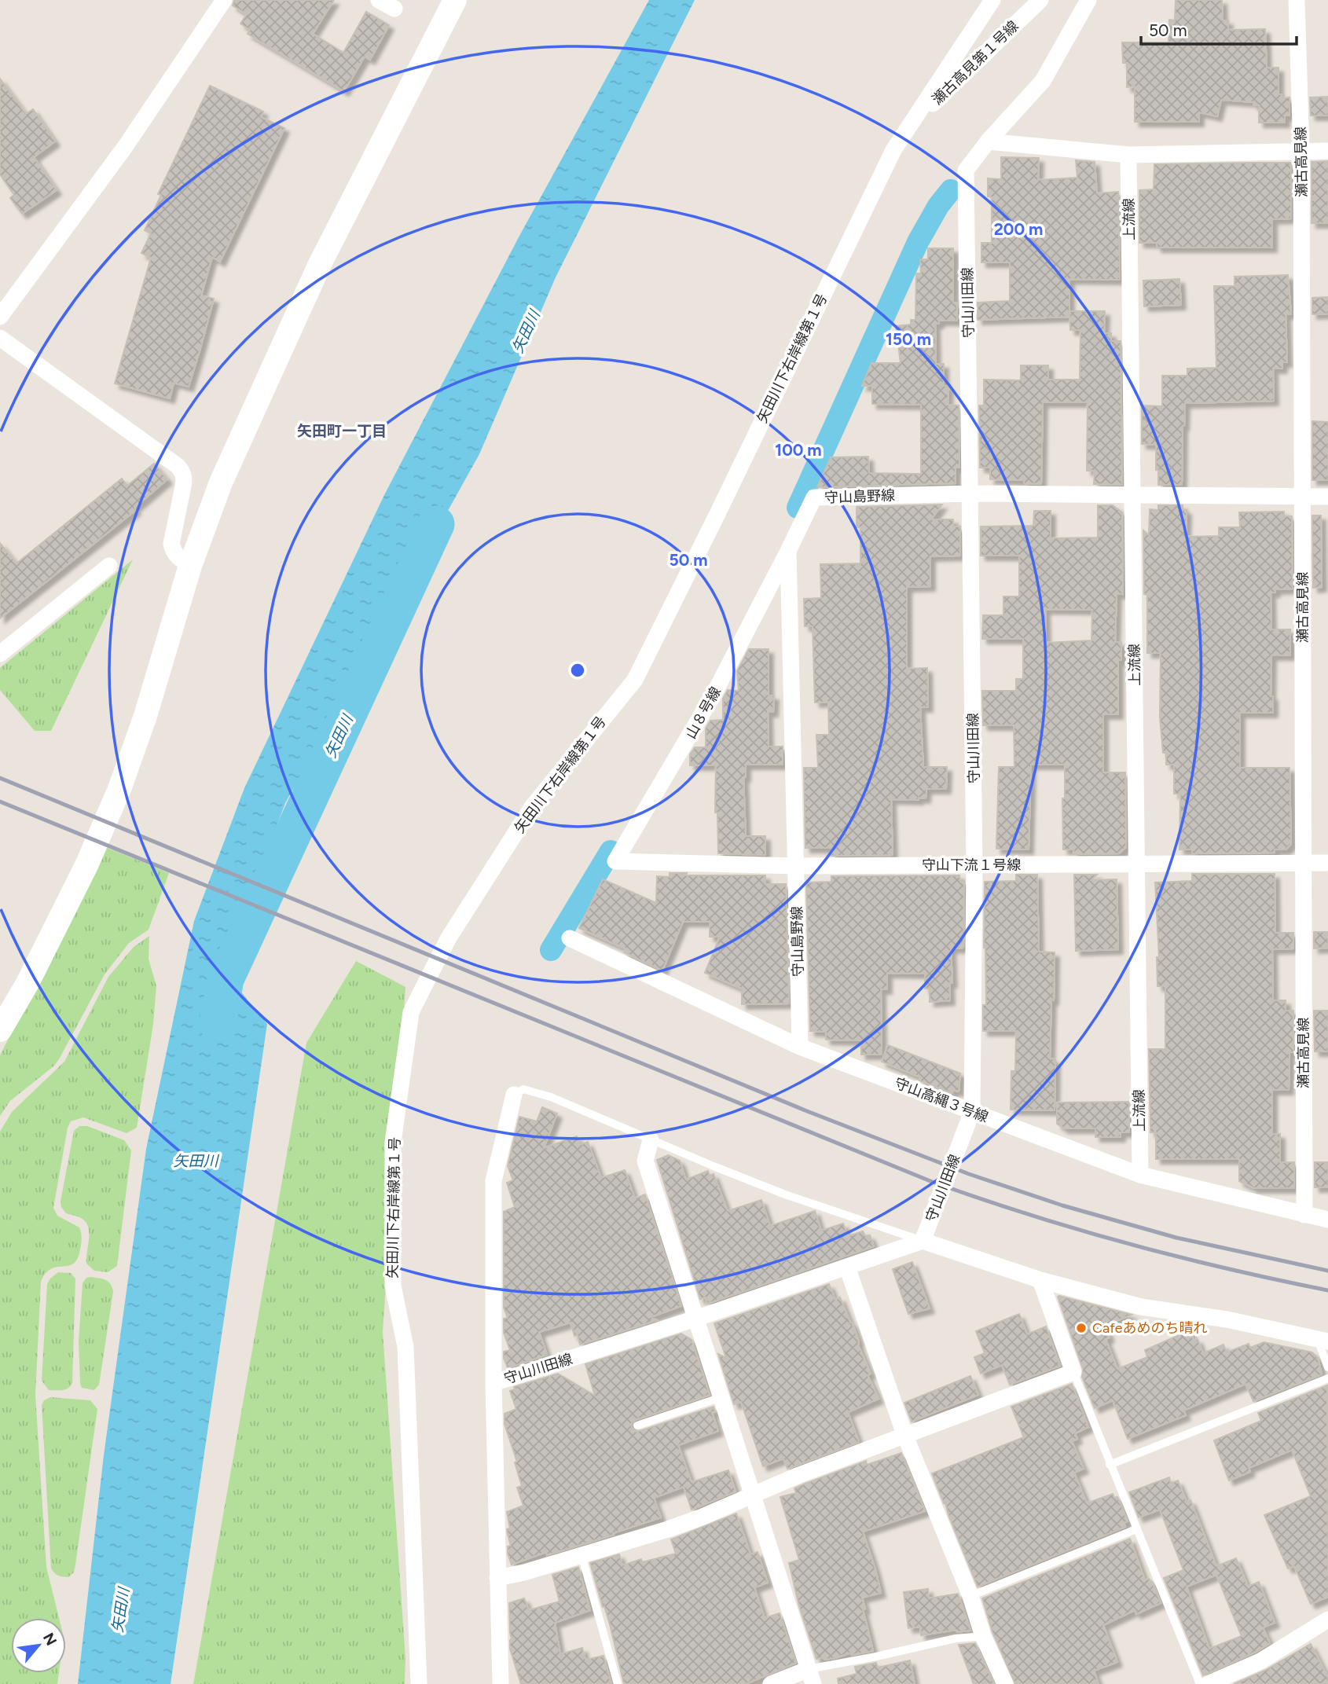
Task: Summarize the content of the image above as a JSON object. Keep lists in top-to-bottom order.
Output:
{
  "streets": {
    "street": [
      "瀬古高見第１号線",
      "瀬古高見線",
      "上流線",
      "守山川田線",
      "矢田川下右岸線第１号",
      "守山島野線",
      "山８号線",
      "守山下流１号線",
      "守山高縄３号線"
    ]
  },
  "crossings": [
    ["瀬古高見第１号線", "矢田川下右岸線第１号"],
    ["瀬古高見線", "守山島野線"],
    ["瀬古高見線", "守山下流１号線"],
    ["瀬古高見線", "守山高縄３号線"],
    ["上流線", "守山島野線"],
    ["上流線", "守山下流１号線"],
    ["上流線", "守山高縄３号線"],
    ["守山川田線", "守山島野線"],
    ["守山川田線", "守山下流１号線"],
    ["守山川田線", "守山高縄３号線"],
    ["守山島野線", "山８号線"],
    ["守山島野線", "守山下流１号線"],
    ["守山島野線", "守山高縄３号線"],
    ["山８号線", "守山下流１号線"]
  ],
  "districts": ["矢田町一丁目"],
  "water": ["矢田川"],
  "places": ["Cafeあめのち晴れ"],
  "scale_bar": "50 m",
  "north": "top right",
  "rings": [
    "200 m",
    "150 m",
    "100 m",
    "50 m"
  ]
}
